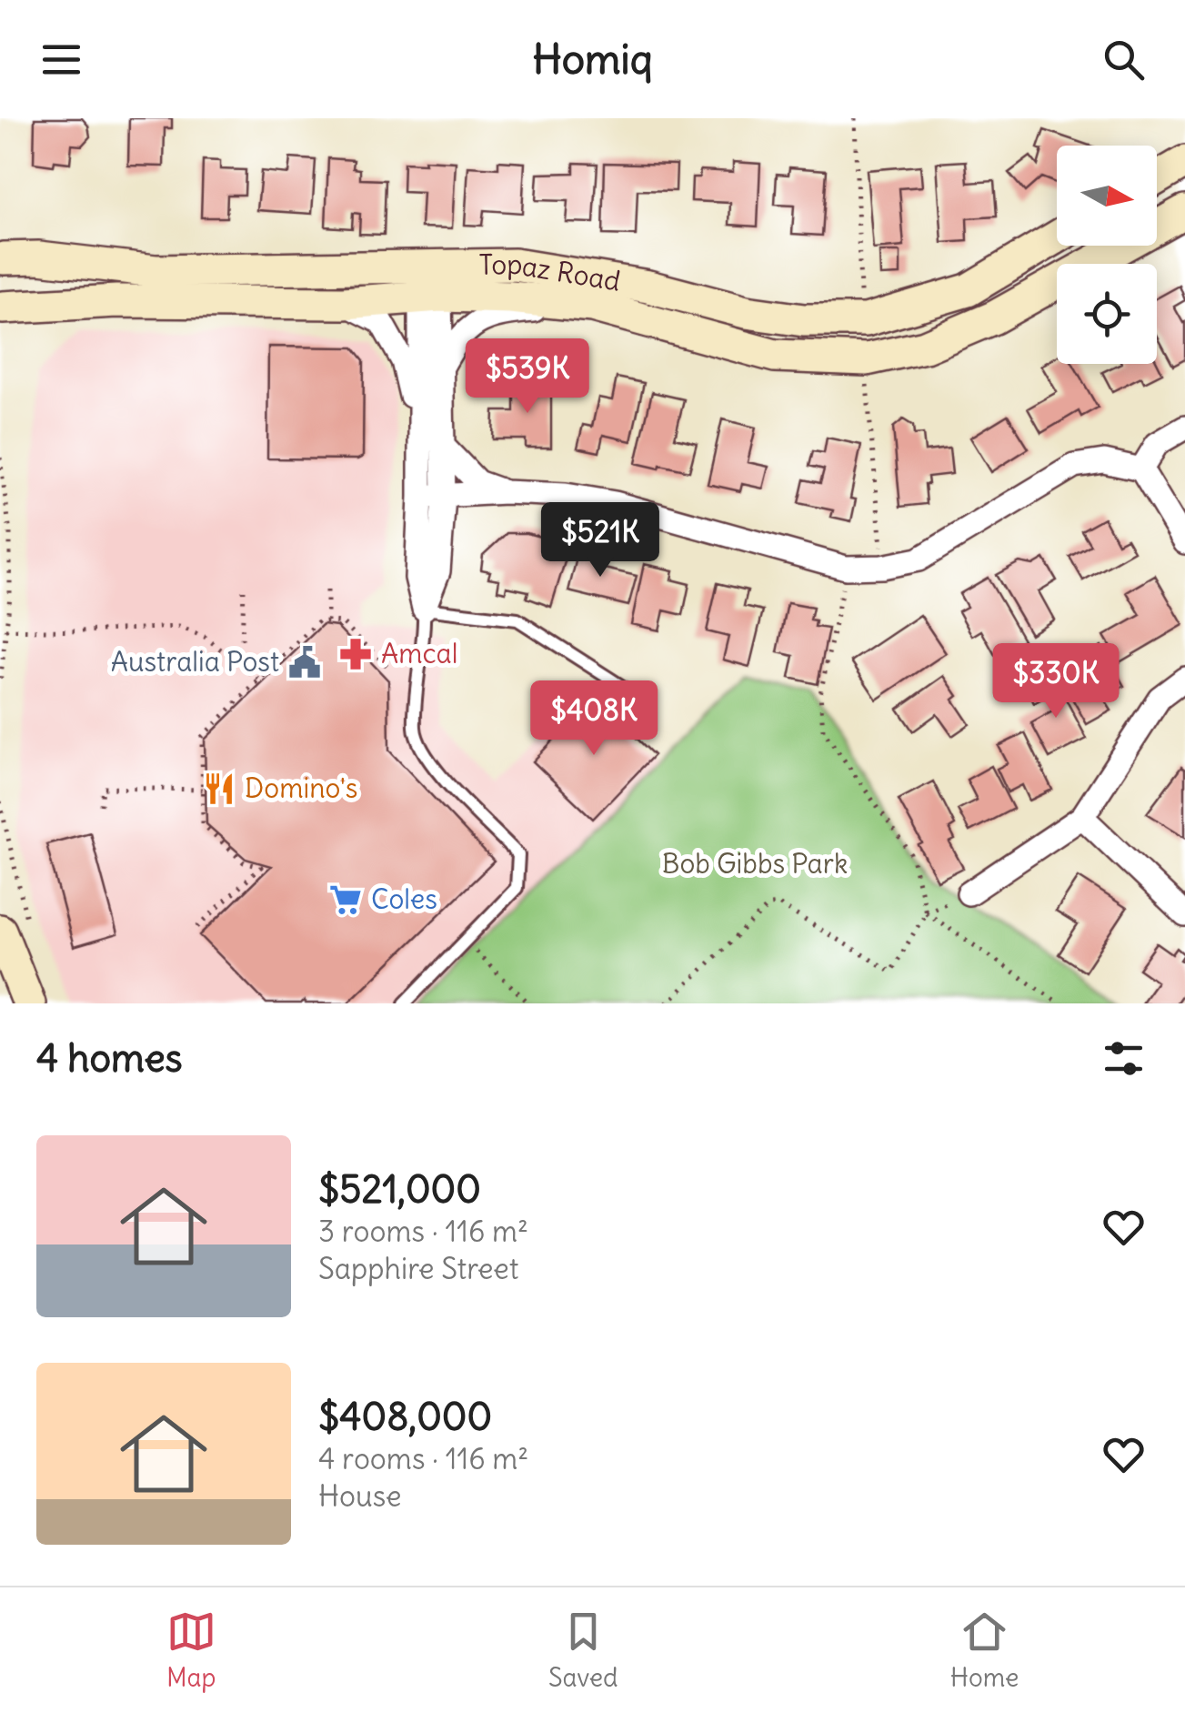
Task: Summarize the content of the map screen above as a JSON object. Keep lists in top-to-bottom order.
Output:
{
  "streets": {
    "street": ["Topaz Road"]
  },
  "parks": ["Bob Gibbs Park"],
  "places": {
    "pharmacy": ["Amcal"],
    "public building": ["Australia Post"],
    "restaurant": ["Domino's"],
    "supermarket": ["Coles"]
  },
  "north": "right",
  "page": {
    "header": "Homiq",
    "price": [
      "$539K",
      "$521K",
      "$330K",
      "$408K"
    ],
    "heading": "4 homes",
    "list": [
      {
        "name": "$521,000",
        "note": "3 rooms · 116 m² · Sapphire Street"
      },
      {
        "name": "$408,000",
        "note": "4 rooms · 116 m² · House"
      }
    ],
    "tabs": ["Map", "Saved", "Home"]
  }
}
